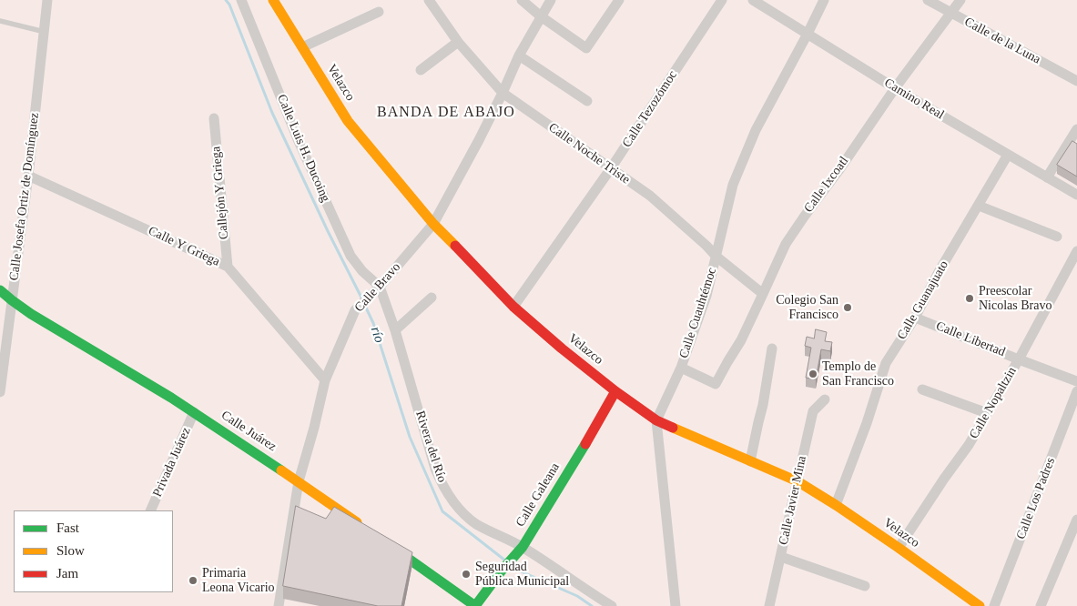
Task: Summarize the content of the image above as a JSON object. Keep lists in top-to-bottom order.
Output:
{
  "streets": {
    "street": [
      "Calle de la Luna",
      "Velazco",
      "Camino Real",
      "Calle Tezozómoc",
      "Calle Luis H. Ducoing",
      "Calle Noche Triste",
      "Calle Ixcoatl",
      "Callejón Y Griega",
      "Calle Josefa Ortiz de Domínguez",
      "Calle Y Griega",
      "Calle Bravo",
      "Calle Guanajuato",
      "Calle Cuauhtémoc",
      "Calle Libertad",
      "Calle Nopaltzin",
      "Calle Juárez",
      "Rivera del Río",
      "Privada Juárez",
      "Calle Galeana",
      "Calle Los Padres",
      "Calle Javier Mina"
    ]
  },
  "crossings": [
    ["Calle de la Luna", "Calle Ixcoatl"],
    ["Velazco", "Calle Tezozómoc"],
    ["Velazco", "Calle Bravo"],
    ["Velazco", "Calle Guanajuato"],
    ["Velazco", "Calle Cuauhtémoc"],
    ["Velazco", "Calle Nopaltzin"],
    ["Velazco", "Calle Galeana"],
    ["Velazco", "Calle Javier Mina"],
    ["Camino Real", "Calle Ixcoatl"],
    ["Camino Real", "Calle Guanajuato"],
    ["Camino Real", "Calle Cuauhtémoc"],
    ["Calle Tezozómoc", "Calle Noche Triste"],
    ["Calle Luis H. Ducoing", "Calle Bravo"],
    ["Calle Luis H. Ducoing", "Rivera del Río"],
    ["Calle Noche Triste", "Calle Ixcoatl"],
    ["Calle Noche Triste", "Calle Bravo"],
    ["Calle Noche Triste", "Calle Cuauhtémoc"],
    ["Calle Ixcoatl", "Calle Cuauhtémoc"],
    ["Callejón Y Griega", "Calle Y Griega"],
    ["Calle Josefa Ortiz de Domínguez", "Calle Y Griega"],
    ["Calle Josefa Ortiz de Domínguez", "Calle Juárez"],
    ["Calle Y Griega", "Calle Bravo"],
    ["Calle Bravo", "Calle Juárez"],
    ["Calle Bravo", "Rivera del Río"],
    ["Calle Guanajuato", "Calle Libertad"],
    ["Calle Libertad", "Calle Nopaltzin"],
    ["Calle Juárez", "Privada Juárez"],
    ["Rivera del Río", "Calle Galeana"]
  ],
  "districts": ["BANDA DE ABAJO"],
  "water": ["río"],
  "places": [
    "Preescolar Nicolas Bravo",
    "Colegio San Francisco",
    "Templo de San Francisco",
    "Seguridad Pública Municipal",
    "Primaria Leona Vicario"
  ],
  "legend": ["Fast", "Slow", "Jam"]
}
